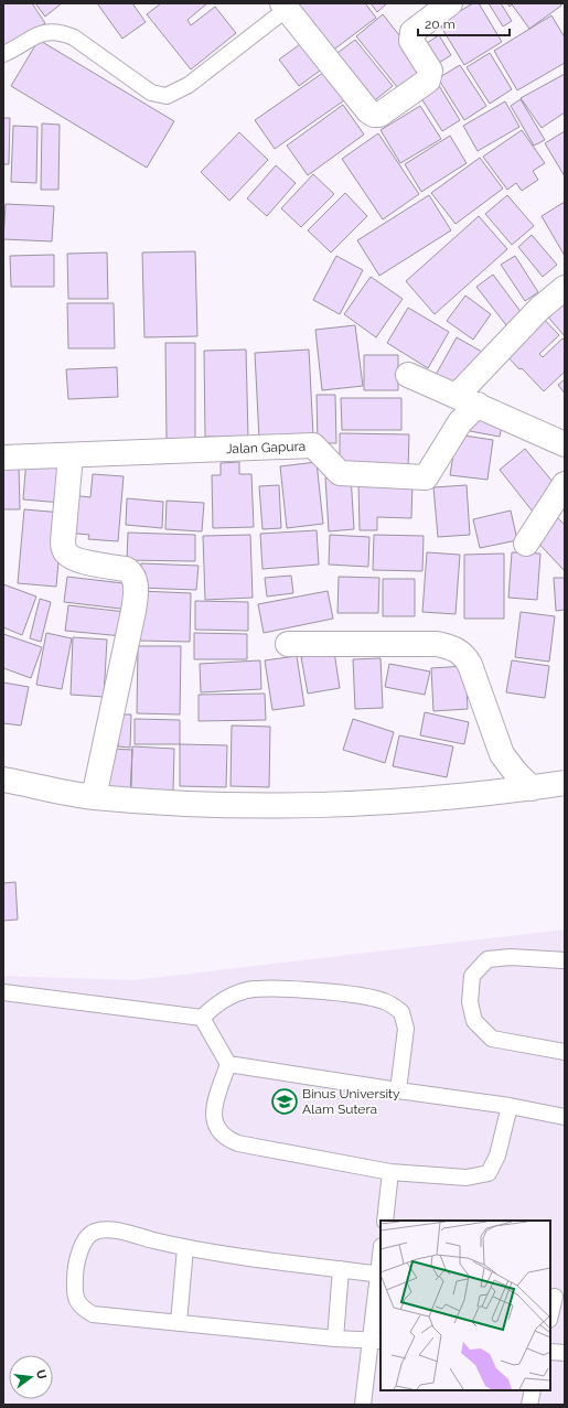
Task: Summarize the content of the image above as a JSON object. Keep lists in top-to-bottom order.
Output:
{
  "streets": {
    "street": ["Jalan Gapura"]
  },
  "places": {
    "school or university": ["Binus University Alam Sutera"]
  },
  "scale_bar": "20 m",
  "north": "right"
}
